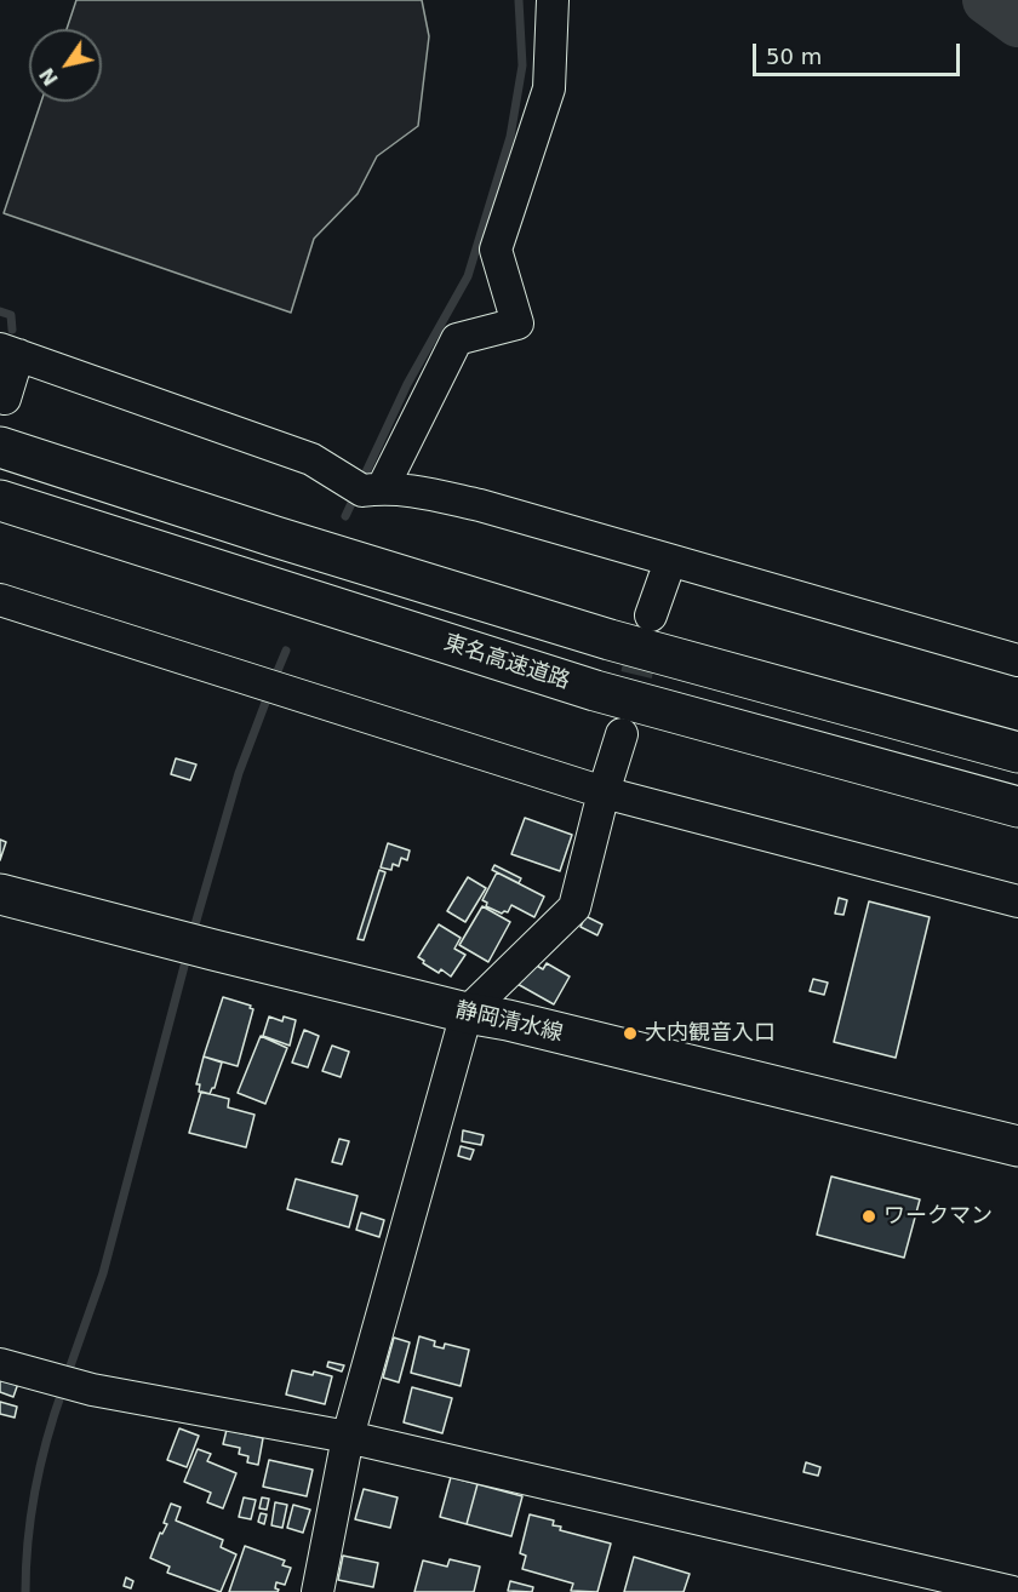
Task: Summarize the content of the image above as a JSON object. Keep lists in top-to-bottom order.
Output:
{
  "streets": {
    "main road": ["東名高速道路", "静岡清水線"]
  },
  "places": ["大内観音入口", "ワークマン"],
  "scale_bar": "50 m",
  "north": "bottom left"
}
